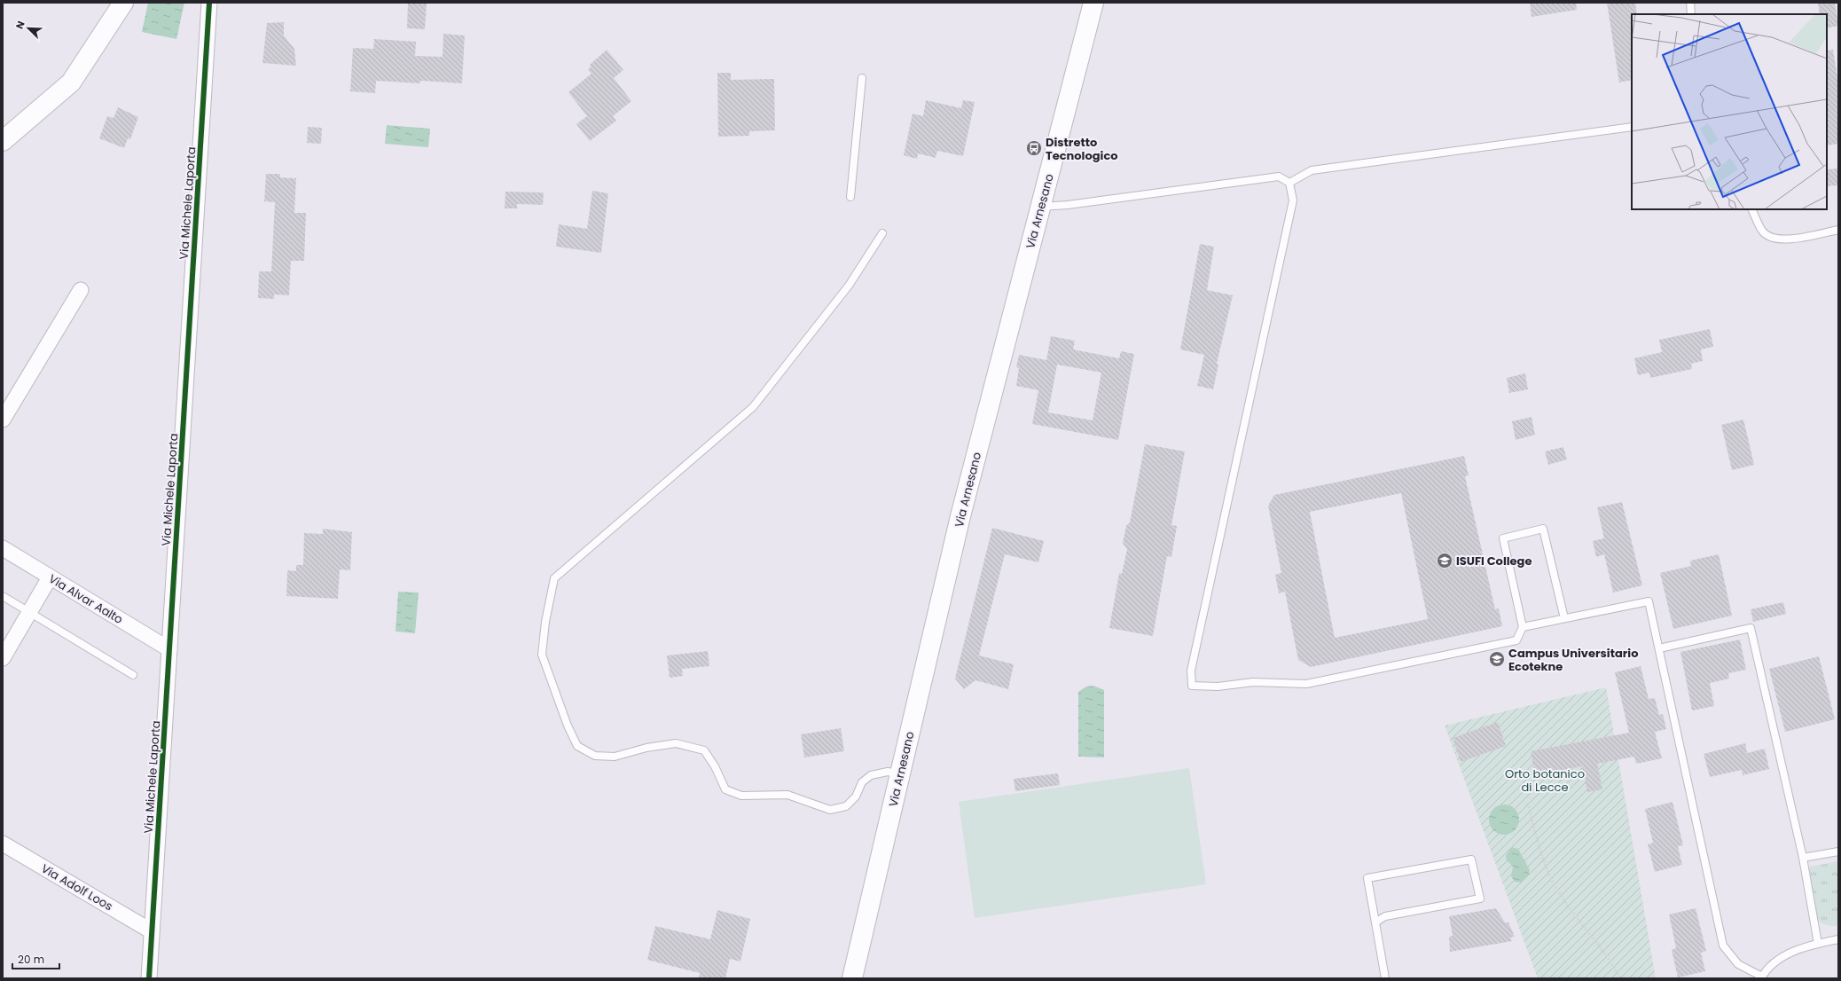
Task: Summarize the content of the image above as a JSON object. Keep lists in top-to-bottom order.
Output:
{
  "streets": {
    "main road": ["Via Arnesano"],
    "street": ["Via Michele Laporta", "Via Alvar Aalto", "Via Adolf Loos"]
  },
  "crossings": [
    ["Via Michele Laporta", "Via Alvar Aalto"],
    ["Via Michele Laporta", "Via Adolf Loos"]
  ],
  "parks": ["Orto botanico di Lecce"],
  "places": {
    "bus stop": ["Distretto Tecnologico"],
    "school or university": ["ISUFI College", "Campus Universitario Ecotekne"]
  },
  "scale_bar": "20 m",
  "north": "top left"
}
